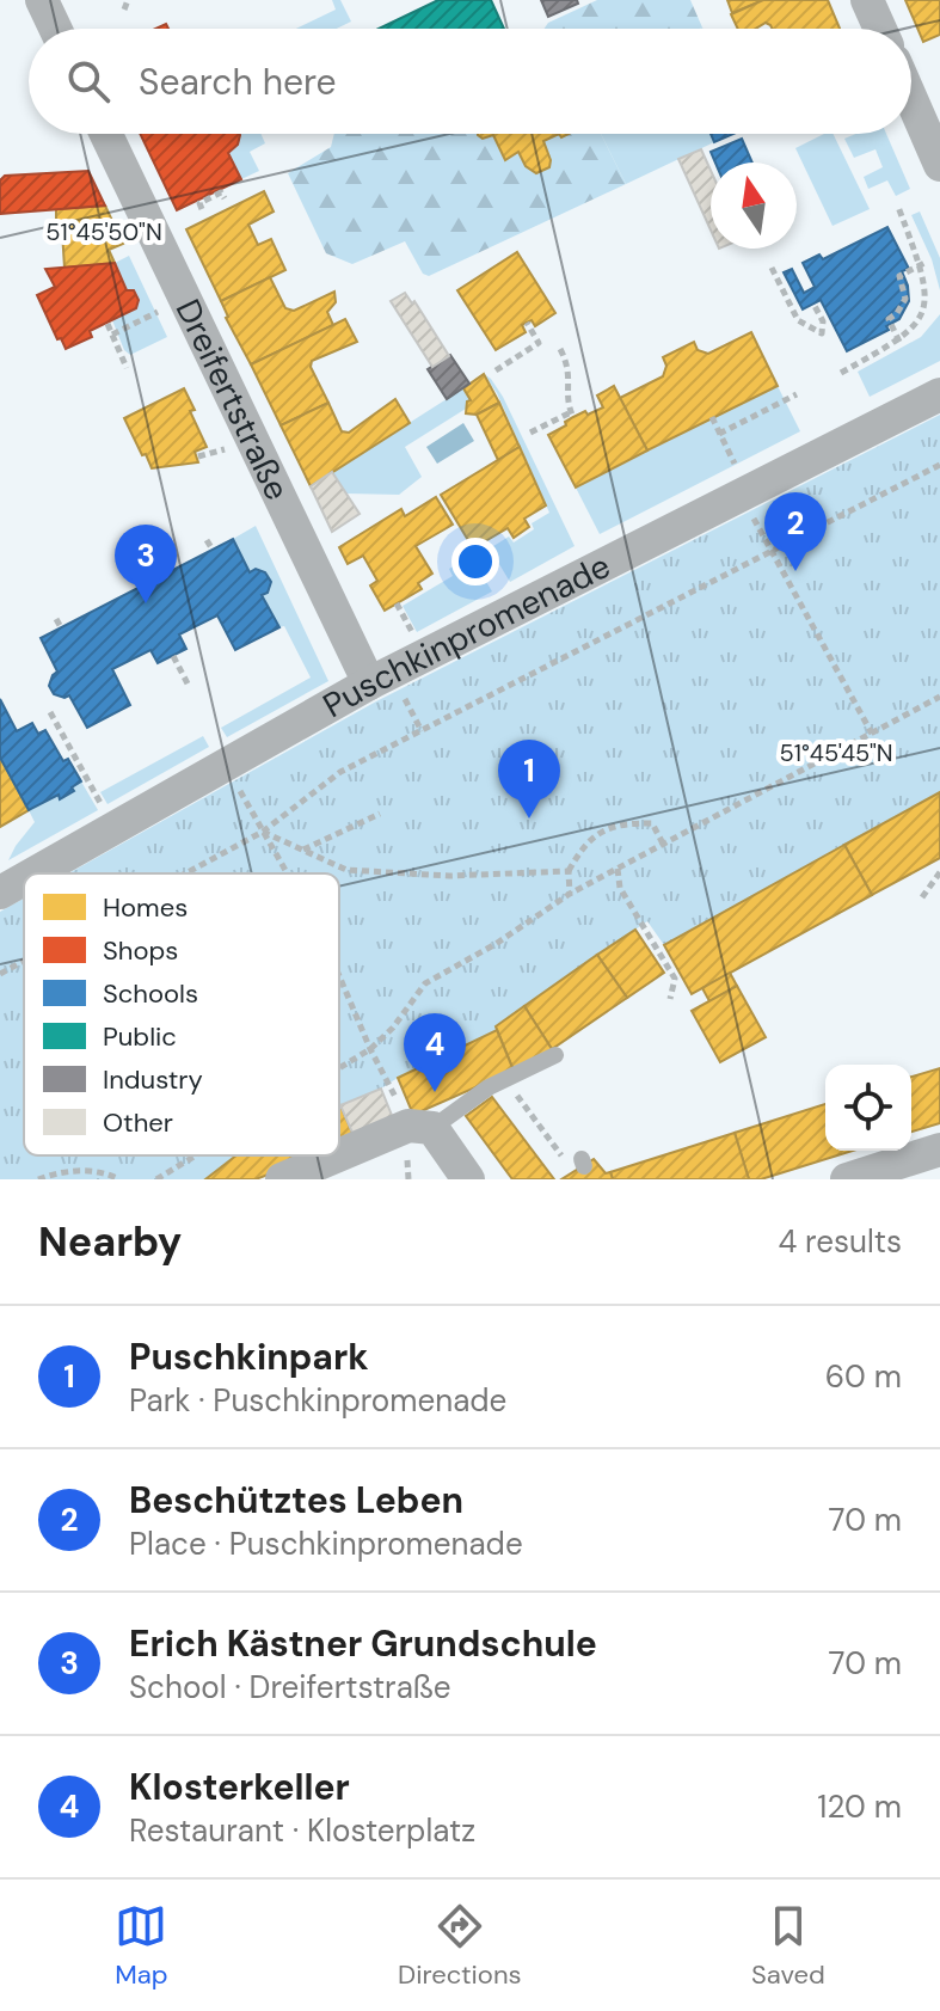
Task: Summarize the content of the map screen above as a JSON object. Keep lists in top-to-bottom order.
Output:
{
  "streets": {
    "street": ["Dreifertstraße", "Puschkinpromenade"]
  },
  "crossings": [
    ["Dreifertstraße", "Puschkinpromenade"]
  ],
  "legend": [
    "Homes",
    "Shops",
    "Schools",
    "Public",
    "Industry",
    "Other"
  ],
  "north": "top",
  "page": {
    "search": "Search here",
    "pins": [
      "2",
      "3",
      "1",
      "4"
    ],
    "heading": ["Nearby", "4 results"],
    "list": [
      {
        "mark": "1",
        "name": "Puschkinpark",
        "note": "Park · Puschkinpromenade",
        "value": "60 m"
      },
      {
        "mark": "2",
        "name": "Beschütztes Leben",
        "note": "Place · Puschkinpromenade",
        "value": "70 m"
      },
      {
        "mark": "3",
        "name": "Erich Kästner Grundschule",
        "note": "School · Dreifertstraße",
        "value": "70 m"
      },
      {
        "mark": "4",
        "name": "Klosterkeller",
        "note": "Restaurant · Klosterplatz",
        "value": "120 m"
      }
    ],
    "nav": ["Map", "Directions", "Saved"]
  },
  "coordinates": ["51°45'50\"N", "51°45'45\"N"]
}
